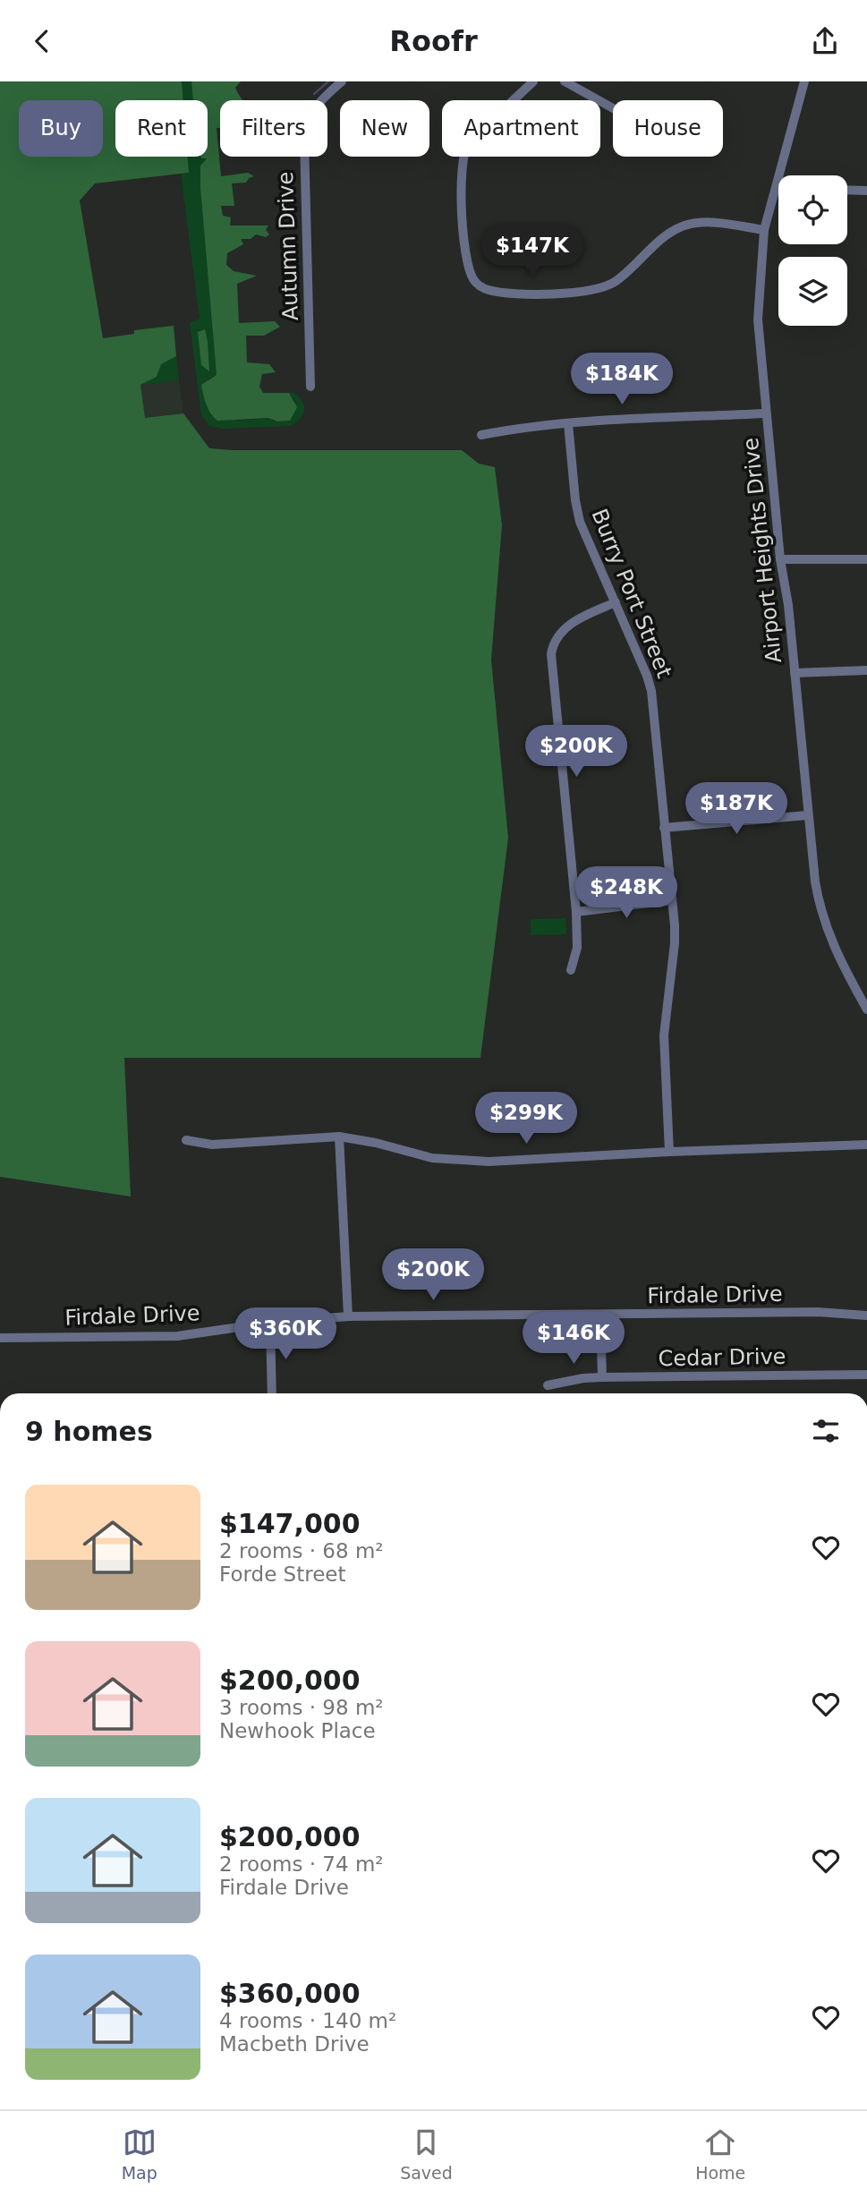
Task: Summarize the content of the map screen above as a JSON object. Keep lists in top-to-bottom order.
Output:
{
  "streets": {
    "street": [
      "Autumn Drive",
      "Airport Heights Drive",
      "Burry Port Street",
      "Firdale Drive",
      "Cedar Drive"
    ]
  },
  "page": {
    "header": "Roofr",
    "chip": [
      "Buy",
      "Rent",
      "Filters",
      "New",
      "Apartment",
      "House"
    ],
    "price": [
      "$147K",
      "$184K",
      "$200K",
      "$187K",
      "$248K",
      "$299K",
      "$200K",
      "$360K",
      "$146K"
    ],
    "heading": "9 homes",
    "list": [
      {
        "name": "$147,000",
        "note": "2 rooms · 68 m² · Forde Street"
      },
      {
        "name": "$200,000",
        "note": "3 rooms · 98 m² · Newhook Place"
      },
      {
        "name": "$200,000",
        "note": "2 rooms · 74 m² · Firdale Drive"
      },
      {
        "name": "$360,000",
        "note": "4 rooms · 140 m² · Macbeth Drive"
      }
    ],
    "tabs": ["Map", "Saved", "Home"]
  }
}
